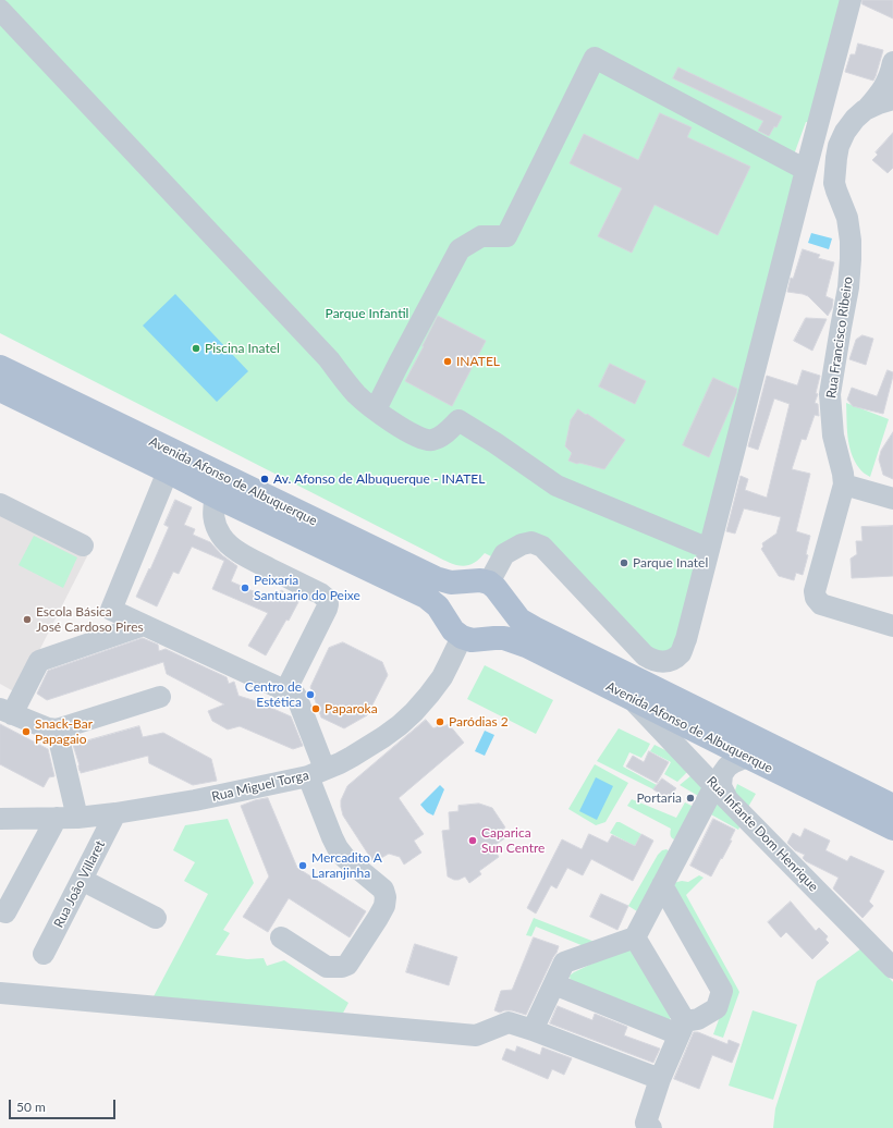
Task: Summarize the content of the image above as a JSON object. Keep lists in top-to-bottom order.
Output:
{
  "streets": {
    "main road": ["Avenida Afonso de Albuquerque"],
    "street": [
      "Rua Francisco Ribeiro",
      "Rua Miguel Torga",
      "Rua Infante Dom Henrique",
      "Rua João Villaret"
    ]
  },
  "crossings": [
    ["Avenida Afonso de Albuquerque", "Rua Miguel Torga"],
    ["Avenida Afonso de Albuquerque", "Rua Infante Dom Henrique"],
    ["Rua Miguel Torga", "Rua João Villaret"]
  ],
  "parks": ["Parque Infantil"],
  "places": [
    "Piscina Inatel",
    "INATEL",
    "Av. Afonso de Albuquerque - INATEL",
    "Parque Inatel",
    "Peixaria Santuario do Peixe",
    "Escola Básica José Cardoso Pires",
    "Centro de Estética",
    "Paparoka",
    "Paródias 2",
    "Snack-Bar Papagaio",
    "Portaria",
    "Caparica Sun Centre",
    "Mercadito A Laranjinha"
  ],
  "scale_bar": "50 m"
}
